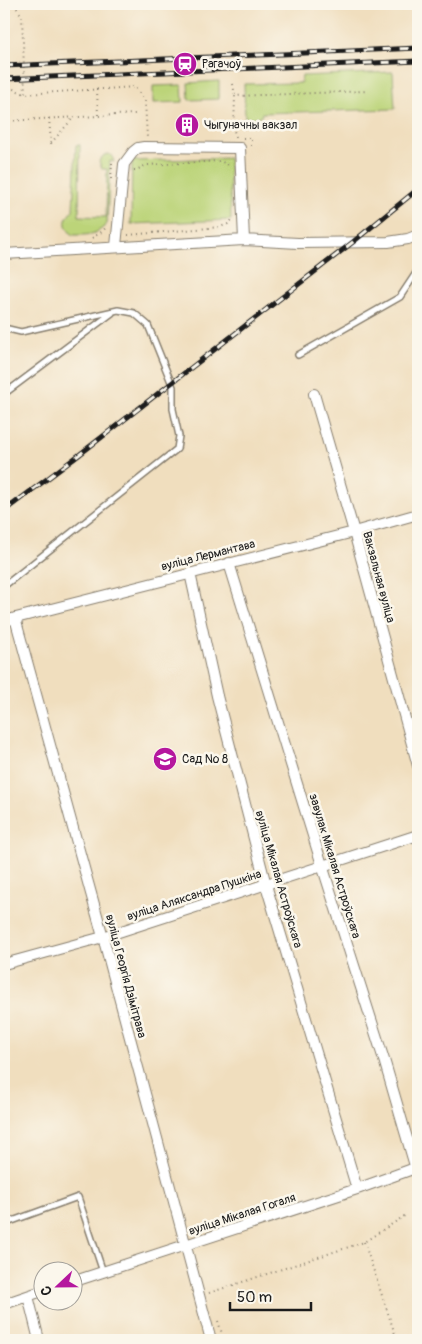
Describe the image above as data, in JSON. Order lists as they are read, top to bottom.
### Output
{
  "streets": {
    "street": [
      "вуліца Лермантава",
      "Вакзальная вуліца",
      "завулак Мікалая Астроўскага",
      "вуліца Мікалая Астроўскага",
      "вуліца Аляксандра Пушкіна",
      "вуліца Георгія Дзімітрава",
      "вуліца Мікалая Гогаля"
    ]
  },
  "crossings": [
    ["вуліца Лермантава", "Вакзальная вуліца"],
    ["вуліца Лермантава", "завулак Мікалая Астроўскага"],
    ["вуліца Лермантава", "вуліца Мікалая Астроўскага"],
    ["вуліца Лермантава", "вуліца Георгія Дзімітрава"],
    ["завулак Мікалая Астроўскага", "вуліца Аляксандра Пушкіна"],
    ["завулак Мікалая Астроўскага", "вуліца Мікалая Гогаля"],
    ["вуліца Мікалая Астроўскага", "вуліца Аляксандра Пушкіна"],
    ["вуліца Мікалая Астроўскага", "вуліца Мікалая Гогаля"],
    ["вуліца Аляксандра Пушкіна", "вуліца Георгія Дзімітрава"],
    ["вуліца Георгія Дзімітрава", "вуліца Мікалая Гогаля"]
  ],
  "places": {
    "station": ["Рагачоў"],
    "building": ["Чыгуначны вакзал"],
    "school or university": ["Сад № 8"]
  },
  "scale_bar": "50 m",
  "north": "left"
}
